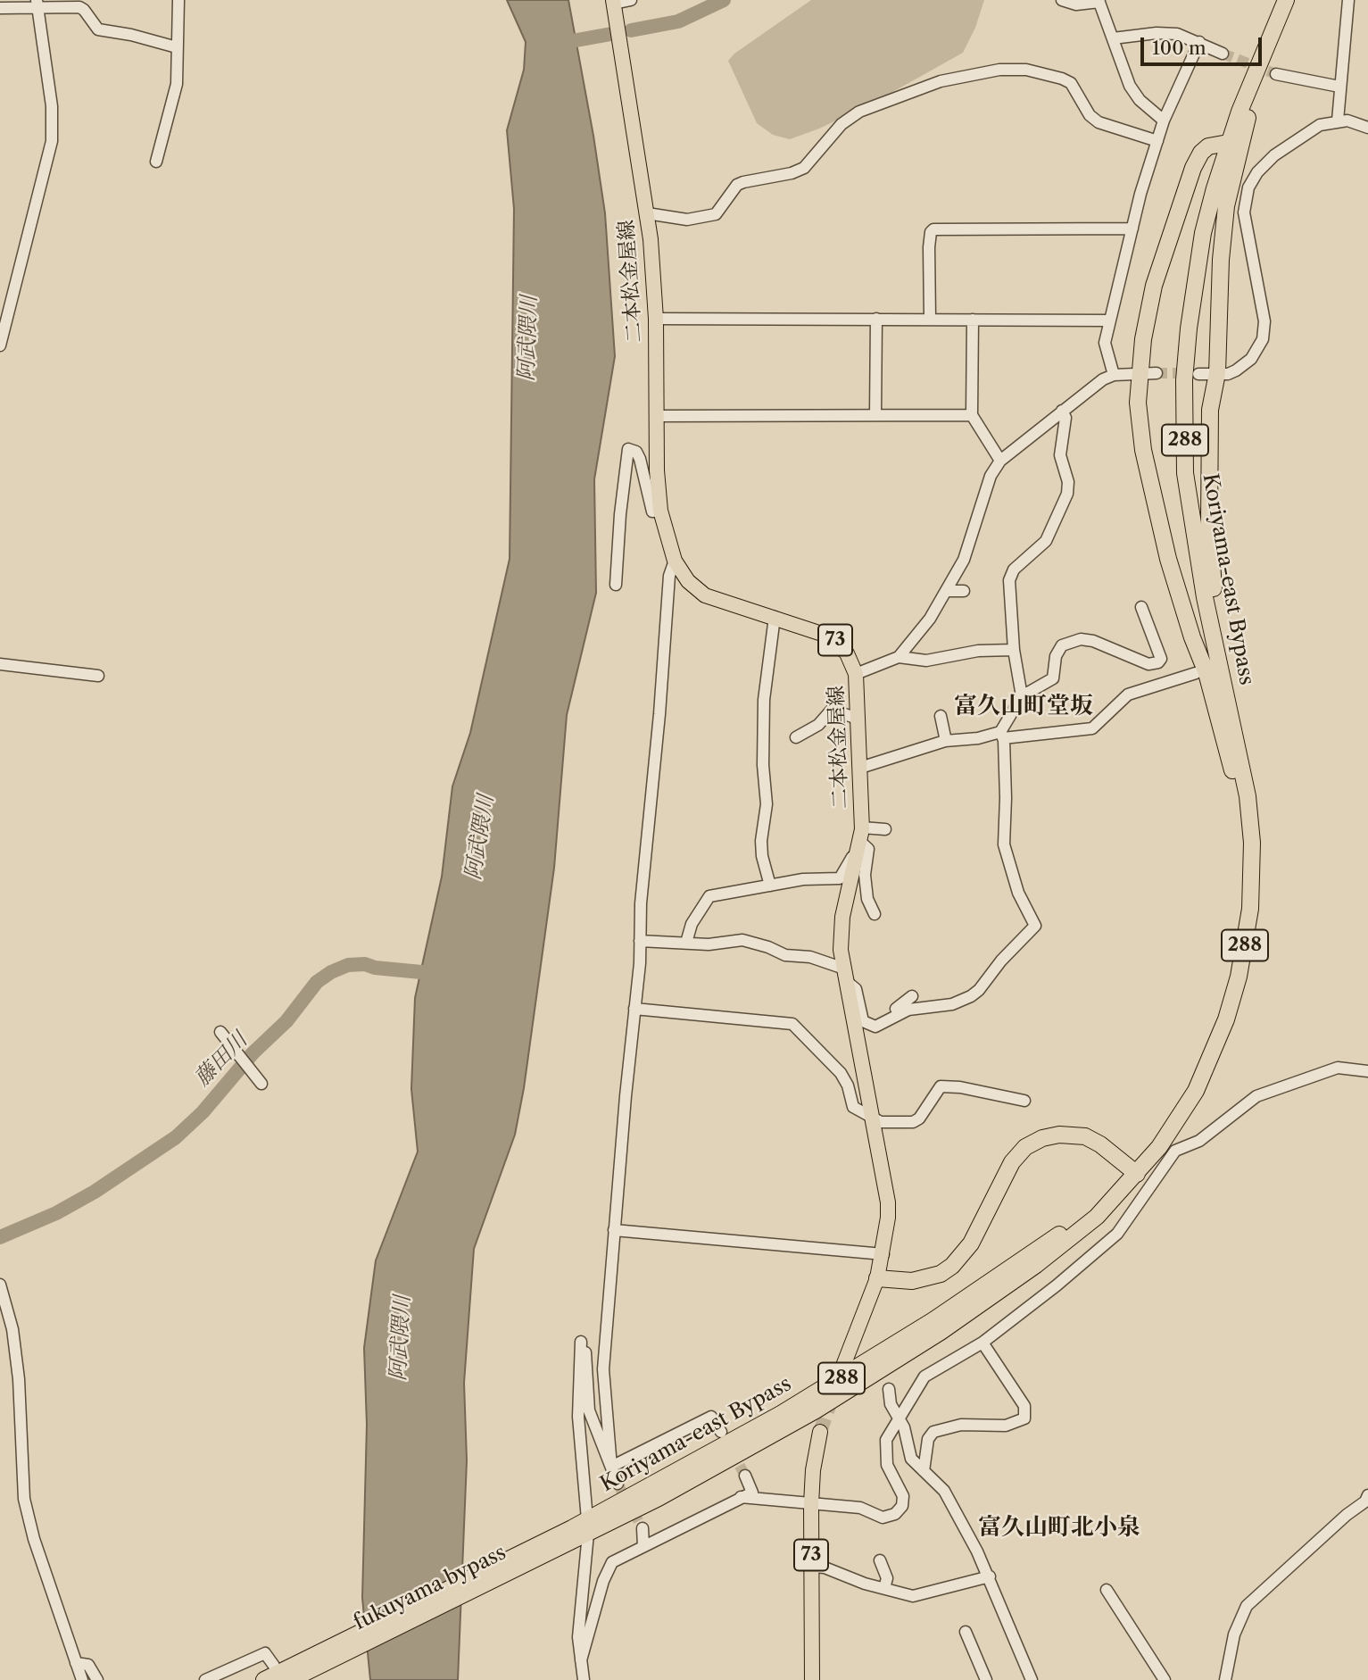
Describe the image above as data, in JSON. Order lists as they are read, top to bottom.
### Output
{
  "streets": {
    "highway": ["288", "Koriyama-east Bypass", "fukuyama bypass"],
    "main road": ["二本松金屋線", "73"]
  },
  "crossings": [
    ["Koriyama-east Bypass", "fukuyama bypass"]
  ],
  "districts": ["富久山町堂坂", "富久山町北小泉"],
  "water": ["阿武隈川", "藤田川"],
  "scale_bar": "100 m"
}
